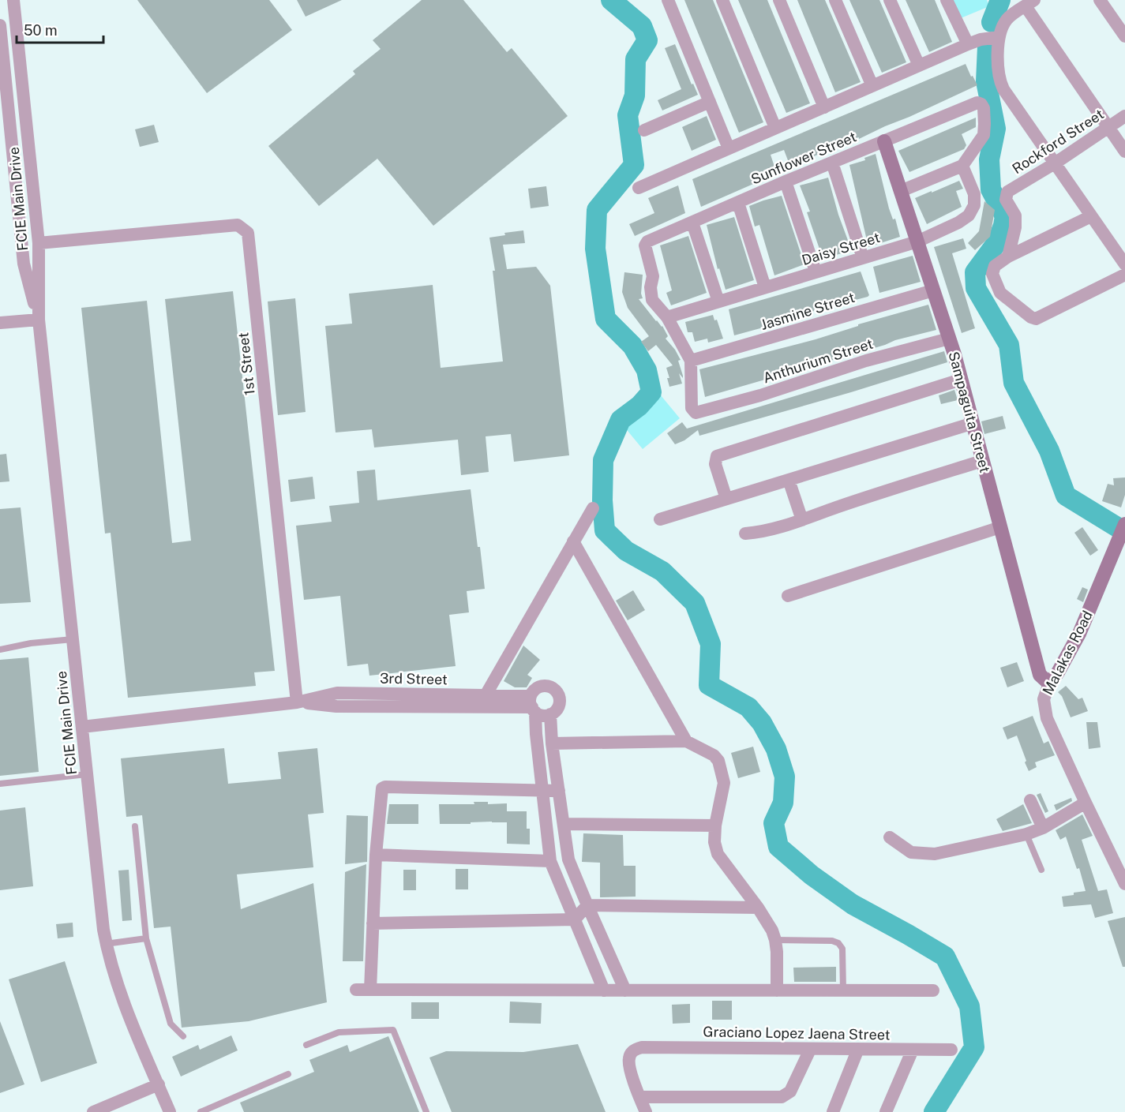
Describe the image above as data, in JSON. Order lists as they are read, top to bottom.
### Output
{
  "streets": {
    "street": [
      "Rockford Street",
      "Sunflower Street",
      "FCIE Main Drive",
      "Daisy Street",
      "Jasmine Street",
      "Anthurium Street",
      "1st Street",
      "Sampaguita Street",
      "Malakas Road",
      "3rd Street",
      "Graciano Lopez Jaena Street"
    ]
  },
  "crossings": [
    ["Sunflower Street", "Daisy Street"],
    ["Sunflower Street", "Sampaguita Street"],
    ["FCIE Main Drive", "1st Street"],
    ["FCIE Main Drive", "3rd Street"],
    ["Daisy Street", "Sampaguita Street"],
    ["Jasmine Street", "Anthurium Street"],
    ["Jasmine Street", "Sampaguita Street"],
    ["Anthurium Street", "Sampaguita Street"],
    ["1st Street", "3rd Street"],
    ["Sampaguita Street", "Malakas Road"]
  ],
  "scale_bar": "50 m"
}
